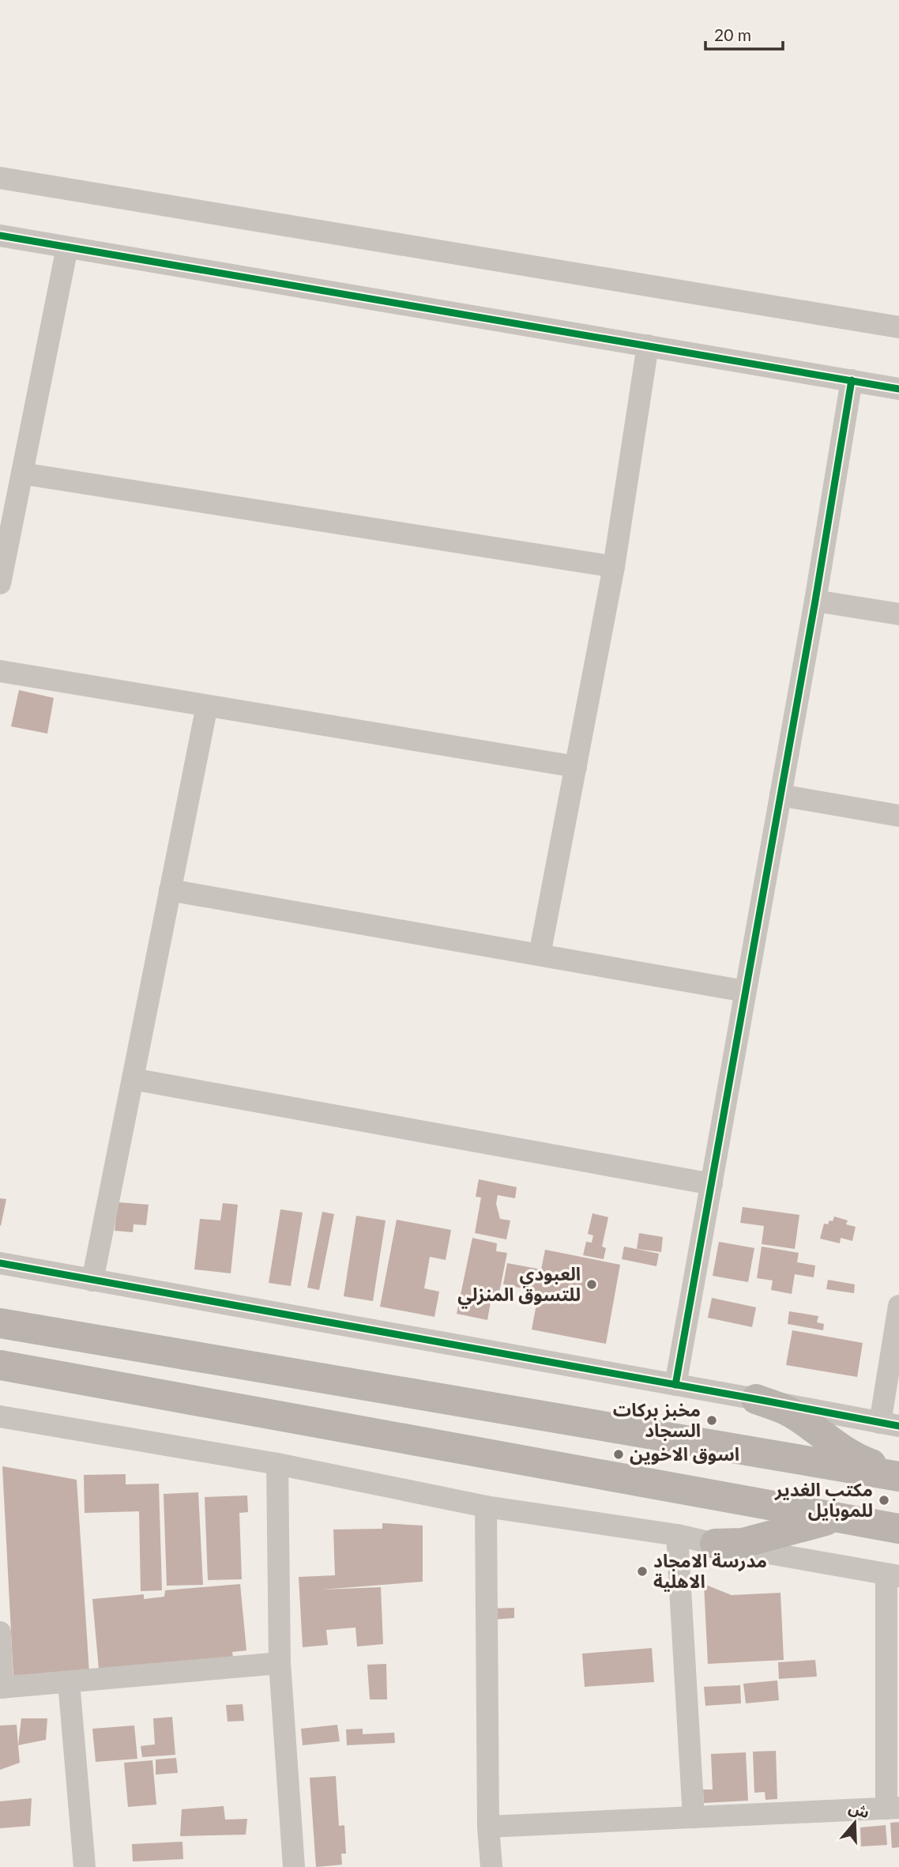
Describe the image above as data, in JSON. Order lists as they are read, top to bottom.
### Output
{
  "places": [
    "العبودي للتسوق المنزلي",
    "مخبز بركات السجاد",
    "اسوق الاخوين",
    "مكتب الغدير للموبايل",
    "مدرسة الامجاد الاهلية"
  ],
  "scale_bar": "20 m",
  "north": "top"
}
